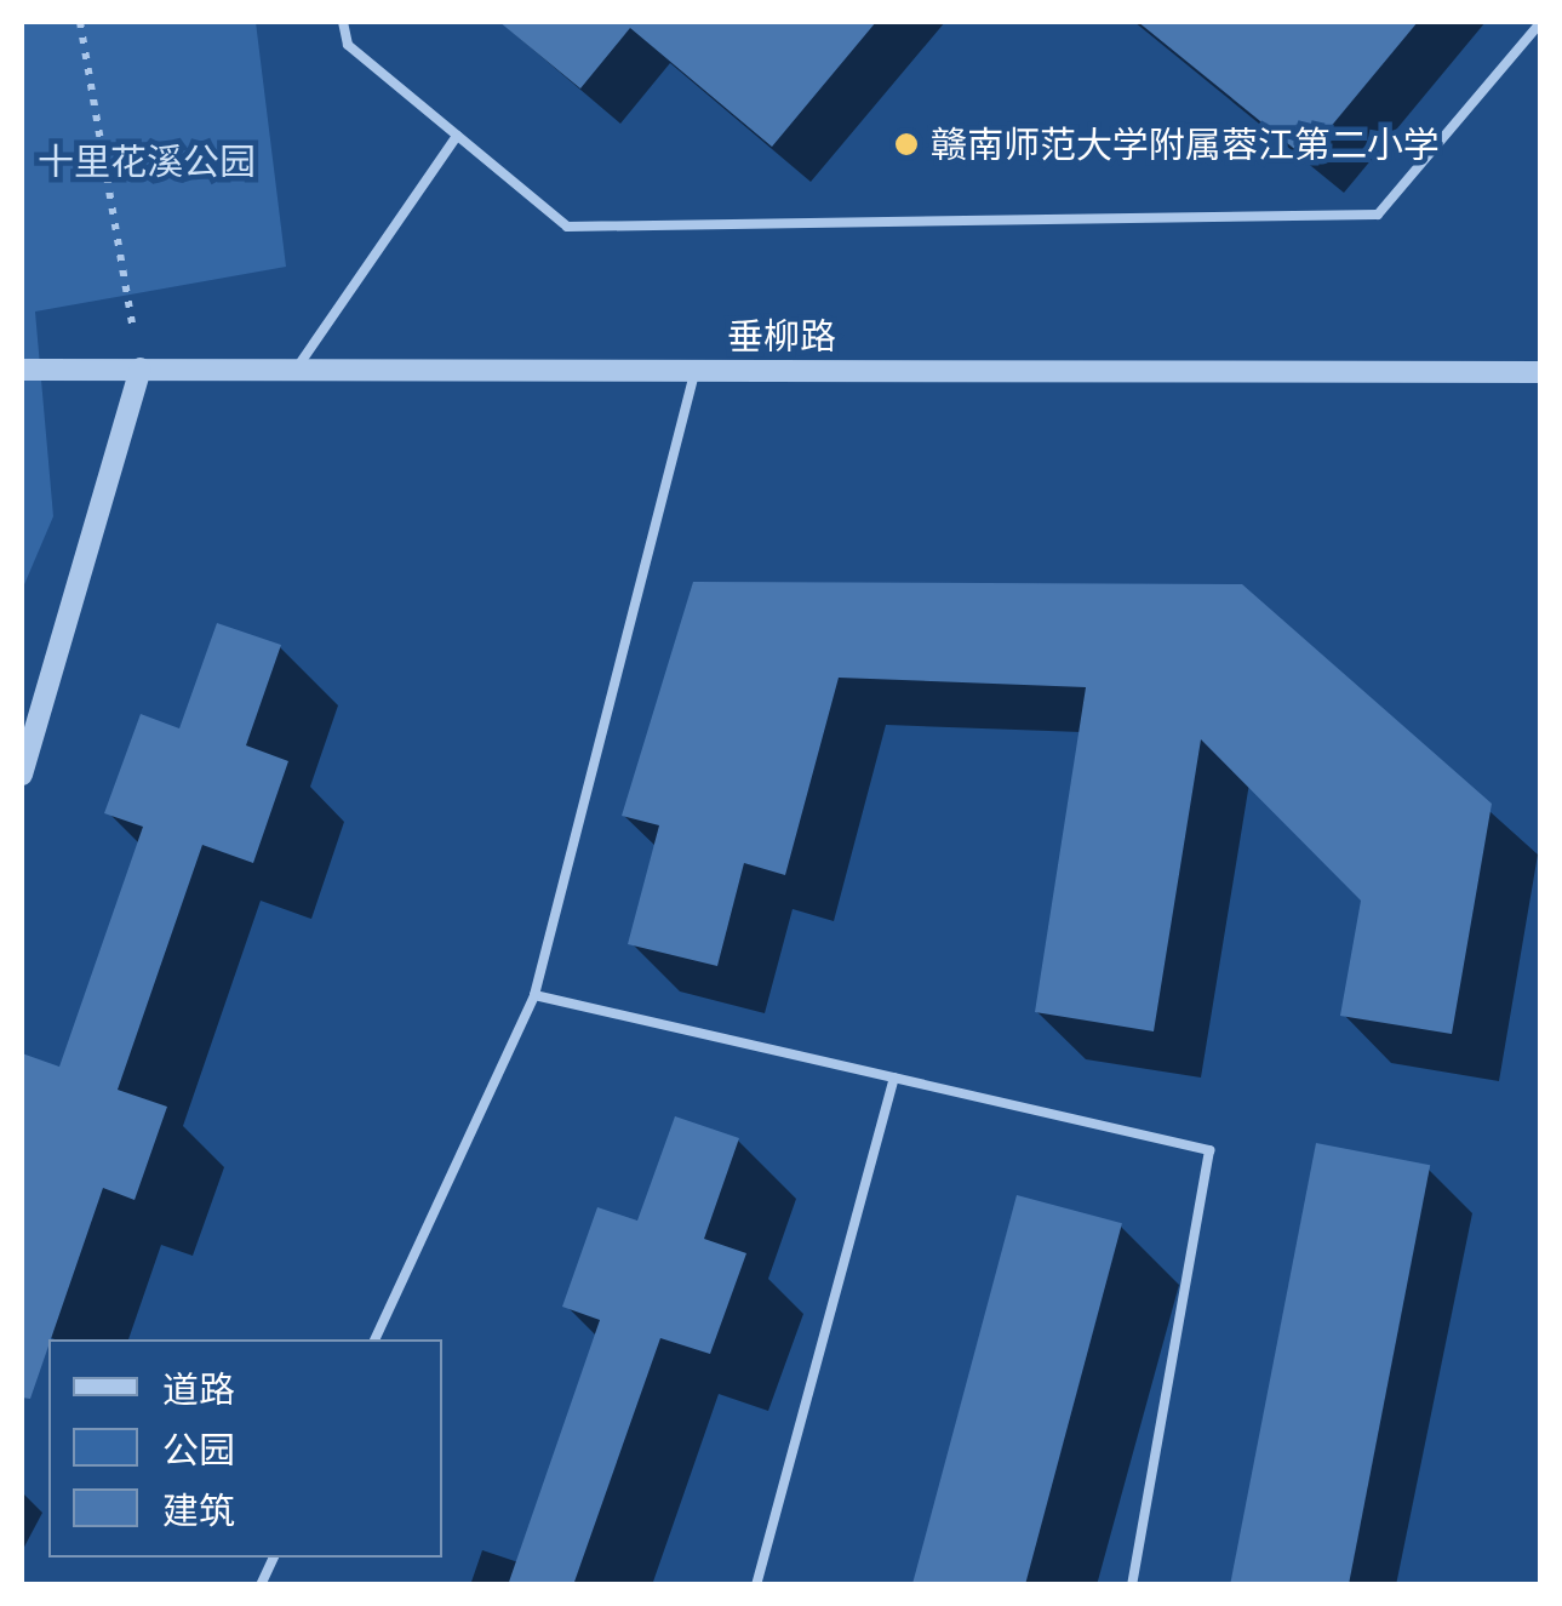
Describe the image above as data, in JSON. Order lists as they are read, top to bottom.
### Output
{
  "streets": {
    "street": ["垂柳路"]
  },
  "parks": ["十里花溪公园"],
  "places": ["赣南师范大学附属蓉江第二小学"],
  "legend": ["道路", "公园", "建筑"]
}
